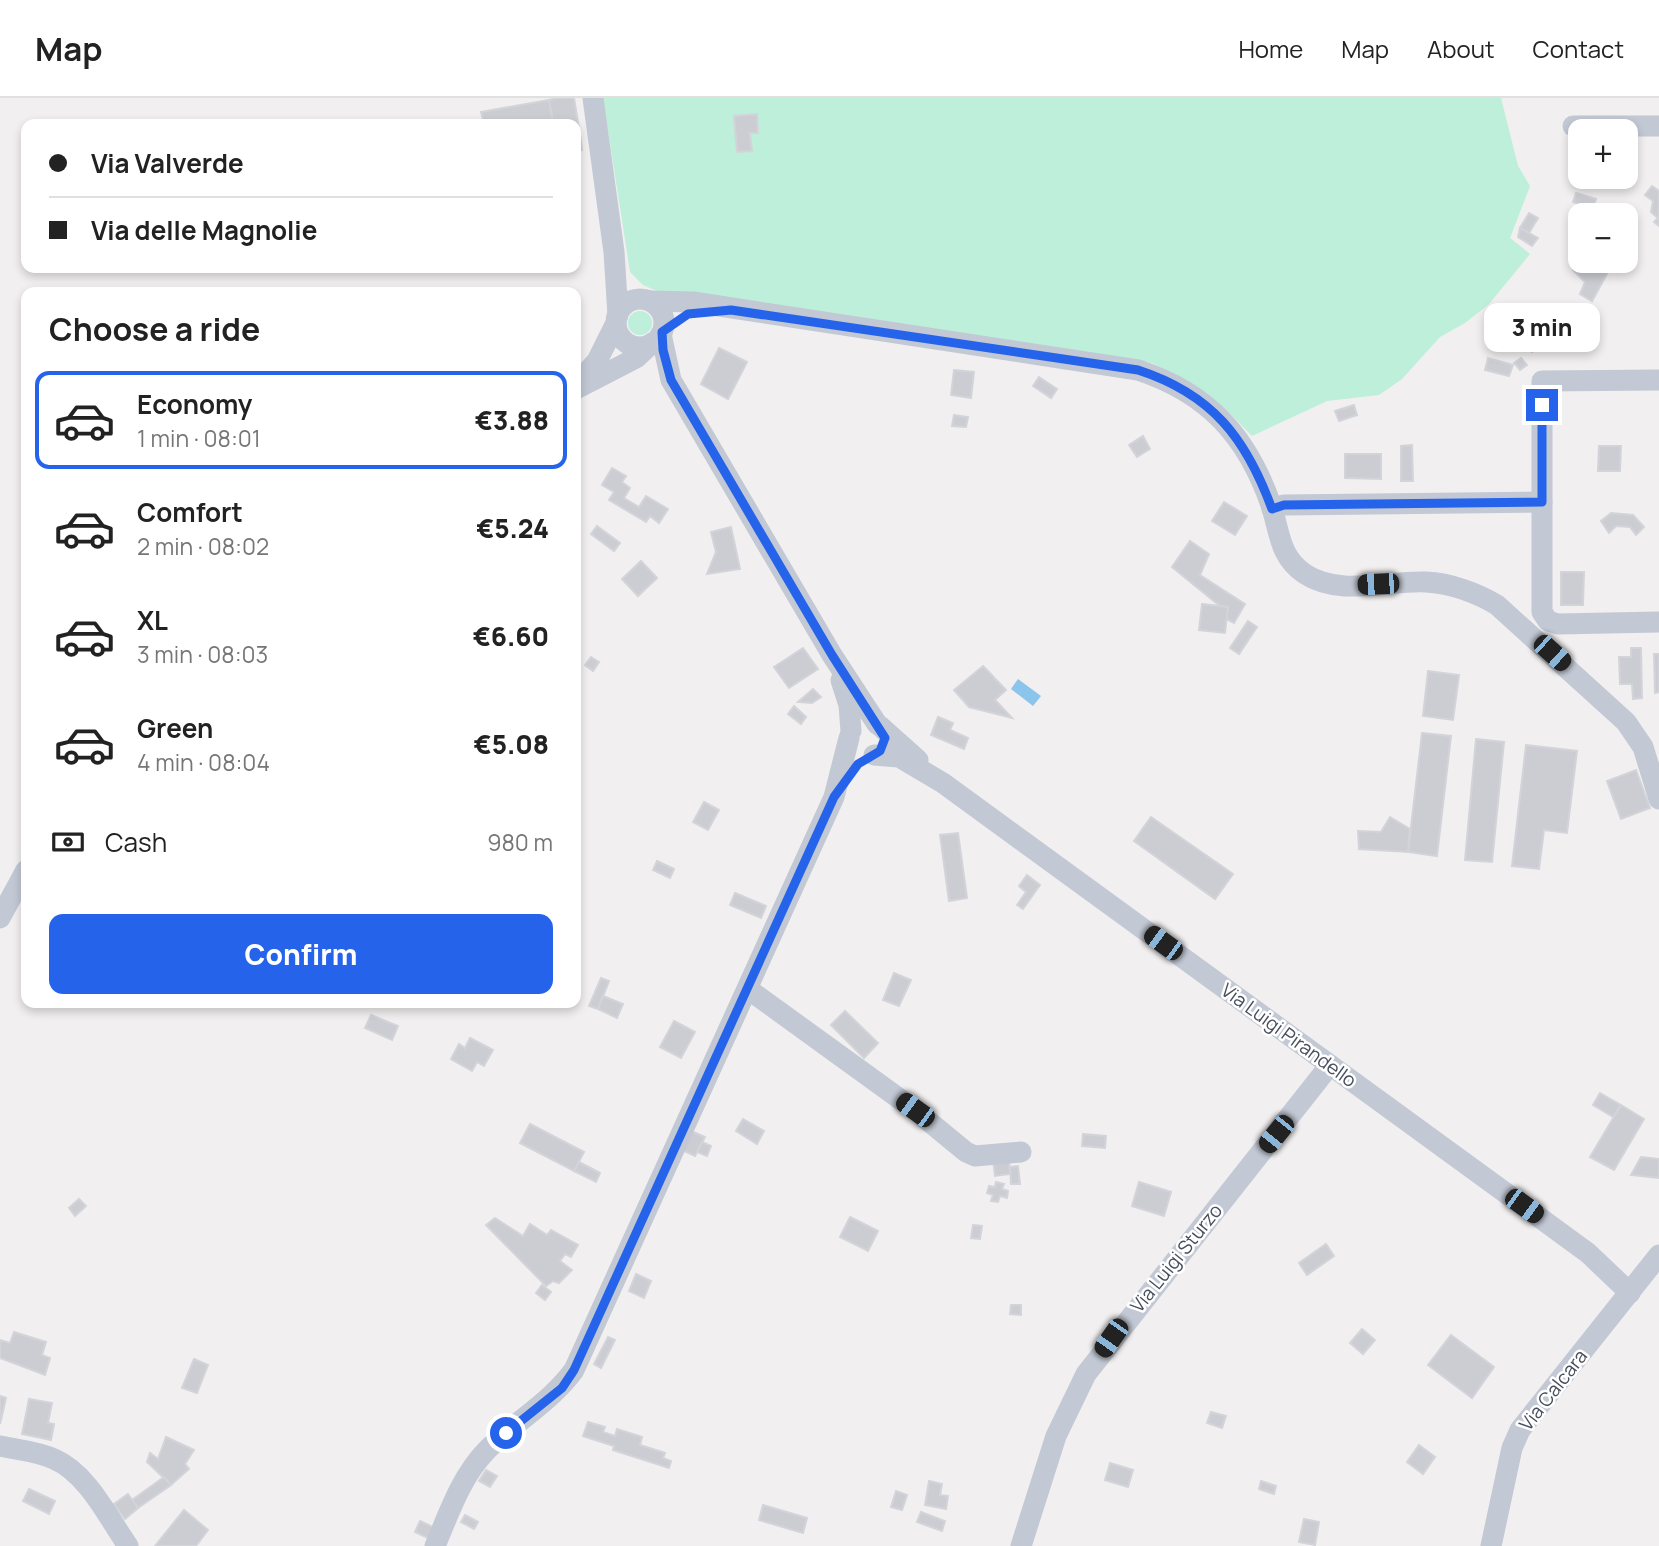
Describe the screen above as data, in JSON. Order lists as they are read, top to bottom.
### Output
{
  "streets": {
    "street": ["Via Luigi Pirandello", "Via Luigi Sturzo", "Via Calcara"]
  },
  "crossings": [
    ["Via Luigi Pirandello", "Via Luigi Sturzo"],
    ["Via Luigi Pirandello", "Via Calcara"]
  ],
  "page": {
    "header": "Map",
    "nav": [
      "Home",
      "Map",
      "About",
      "Contact"
    ],
    "map_buttons": ["+", "−"],
    "banner": ["Via Valverde", "Via delle Magnolie"],
    "heading": "Choose a ride",
    "bubble": "3 min",
    "list": [
      {
        "name": "Economy",
        "note": "1 min · 08:01",
        "value": "€3.88"
      },
      {
        "name": "Comfort",
        "note": "2 min · 08:02",
        "value": "€5.24"
      },
      {
        "name": "XL",
        "note": "3 min · 08:03",
        "value": "€6.60"
      },
      {
        "name": "Green",
        "note": "4 min · 08:04",
        "value": "€5.08"
      }
    ],
    "pay": ["Cash", "980 m"],
    "buttons": "Confirm"
  }
}
